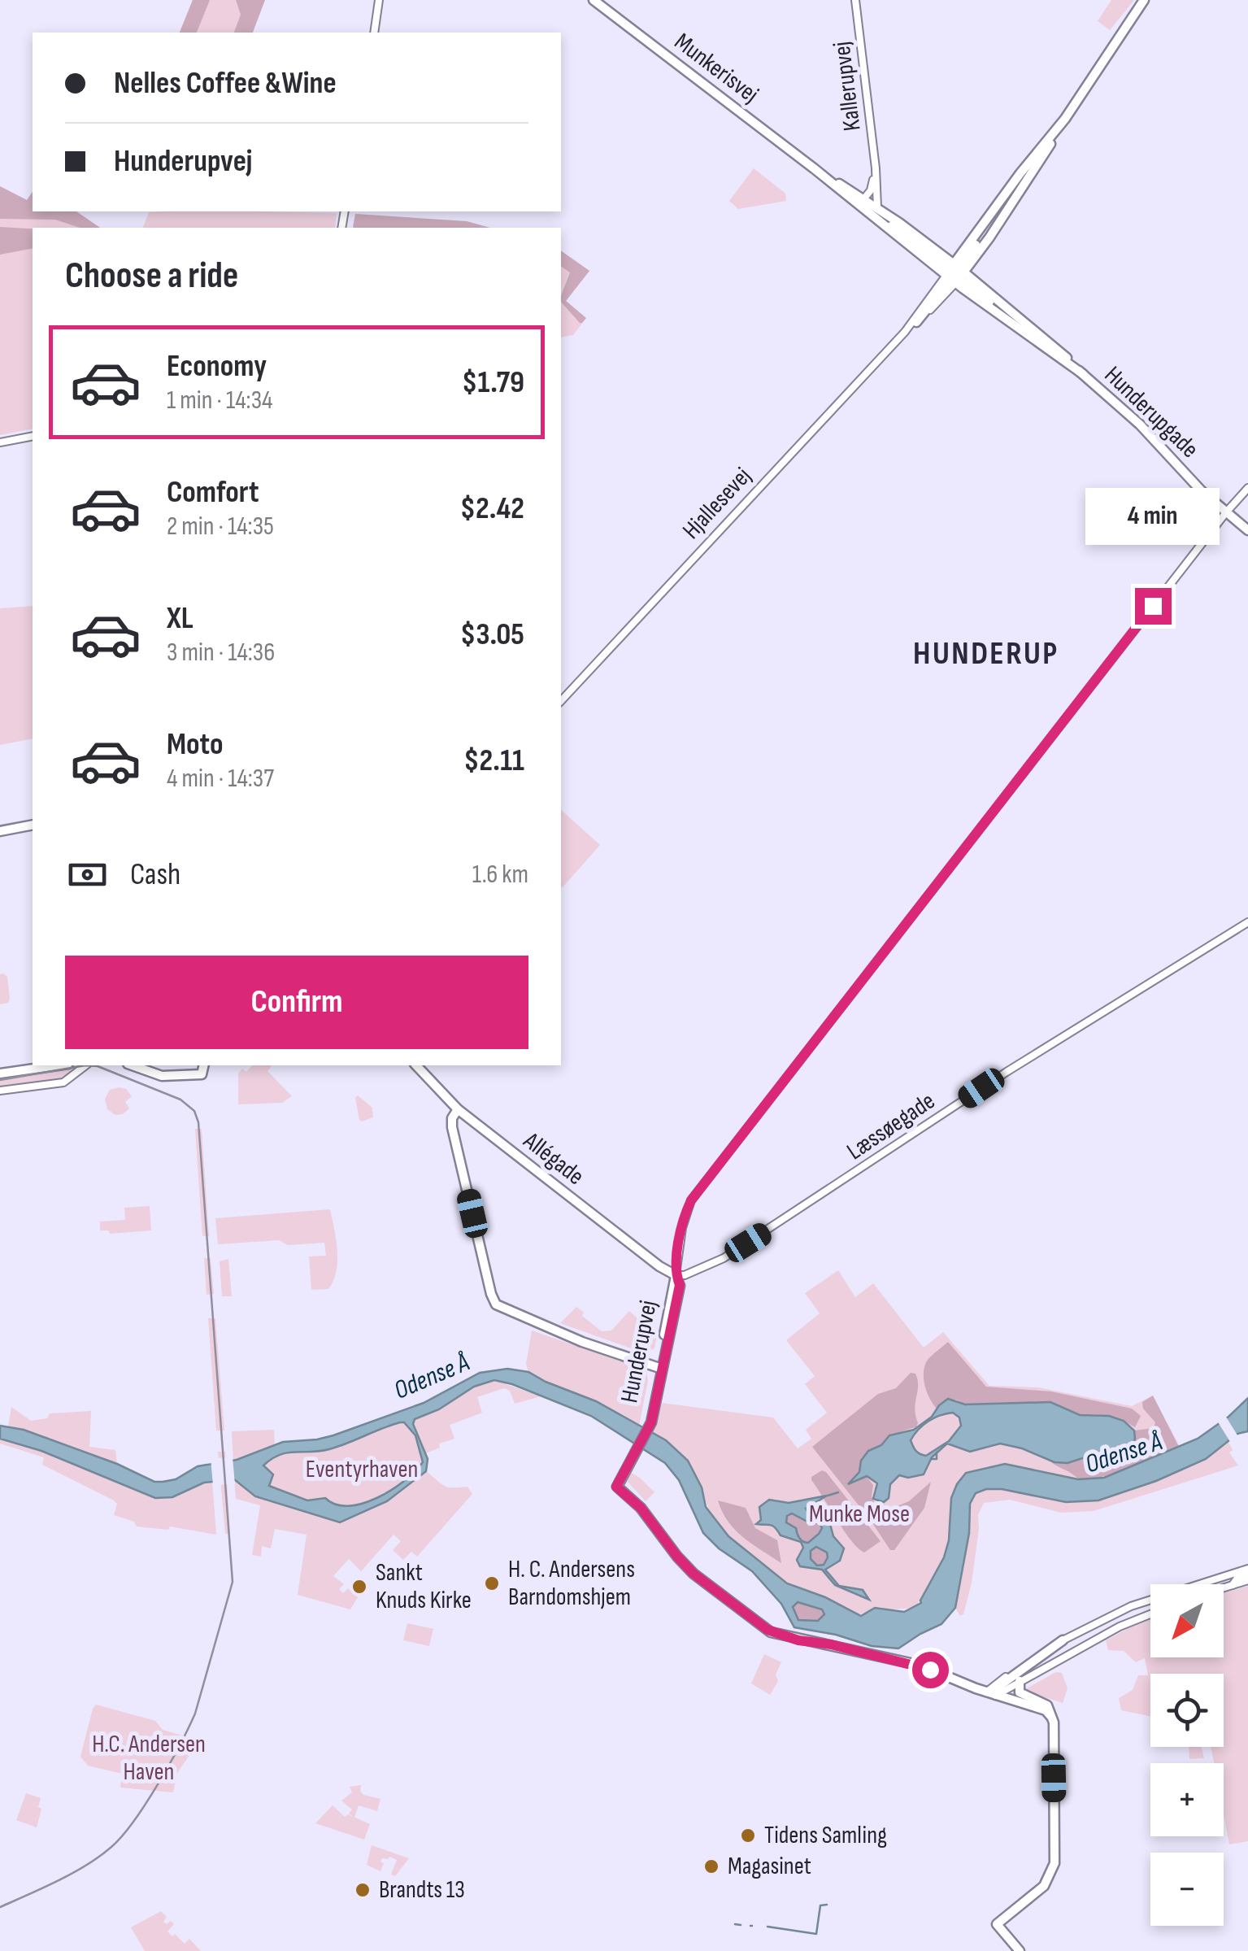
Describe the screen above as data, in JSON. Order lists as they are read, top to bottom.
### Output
{
  "streets": {
    "main road": [
      "Munkerisvej",
      "Hunderupgade",
      "Hjallesevej",
      "Allégade",
      "Hunderupvej"
    ],
    "street": ["Kallerupvej", "Læssøegade"]
  },
  "crossings": [
    ["Munkerisvej", "Kallerupvej"],
    ["Munkerisvej", "Hunderupgade"],
    ["Munkerisvej", "Hjallesevej"],
    ["Hunderupgade", "Hjallesevej"],
    ["Hunderupgade", "Hunderupvej"],
    ["Læssøegade", "Allégade"],
    ["Læssøegade", "Hunderupvej"],
    ["Allégade", "Hunderupvej"]
  ],
  "districts": ["HUNDERUP"],
  "water": ["Odense Å"],
  "parks": ["Eventyrhaven", "Munke Mose", "H.C. Andersen Haven"],
  "places": [
    "H. C. Andersens Barndomshjem",
    "Sankt Knuds Kirke",
    "Tidens Samling",
    "Magasinet",
    "Brandts 13"
  ],
  "north": "bottom left",
  "page": {
    "banner": ["Nelles Coffee &Wine", "Hunderupvej"],
    "heading": "Choose a ride",
    "list": [
      {
        "name": "Economy",
        "note": "1 min · 14:34",
        "value": "$1.79"
      },
      {
        "name": "Comfort",
        "note": "2 min · 14:35",
        "value": "$2.42"
      },
      {
        "name": "XL",
        "note": "3 min · 14:36",
        "value": "$3.05"
      },
      {
        "name": "Moto",
        "note": "4 min · 14:37",
        "value": "$2.11"
      }
    ],
    "bubble": "4 min",
    "pay": ["Cash", "1.6 km"],
    "buttons": "Confirm",
    "map_buttons": ["+", "−"]
  }
}
